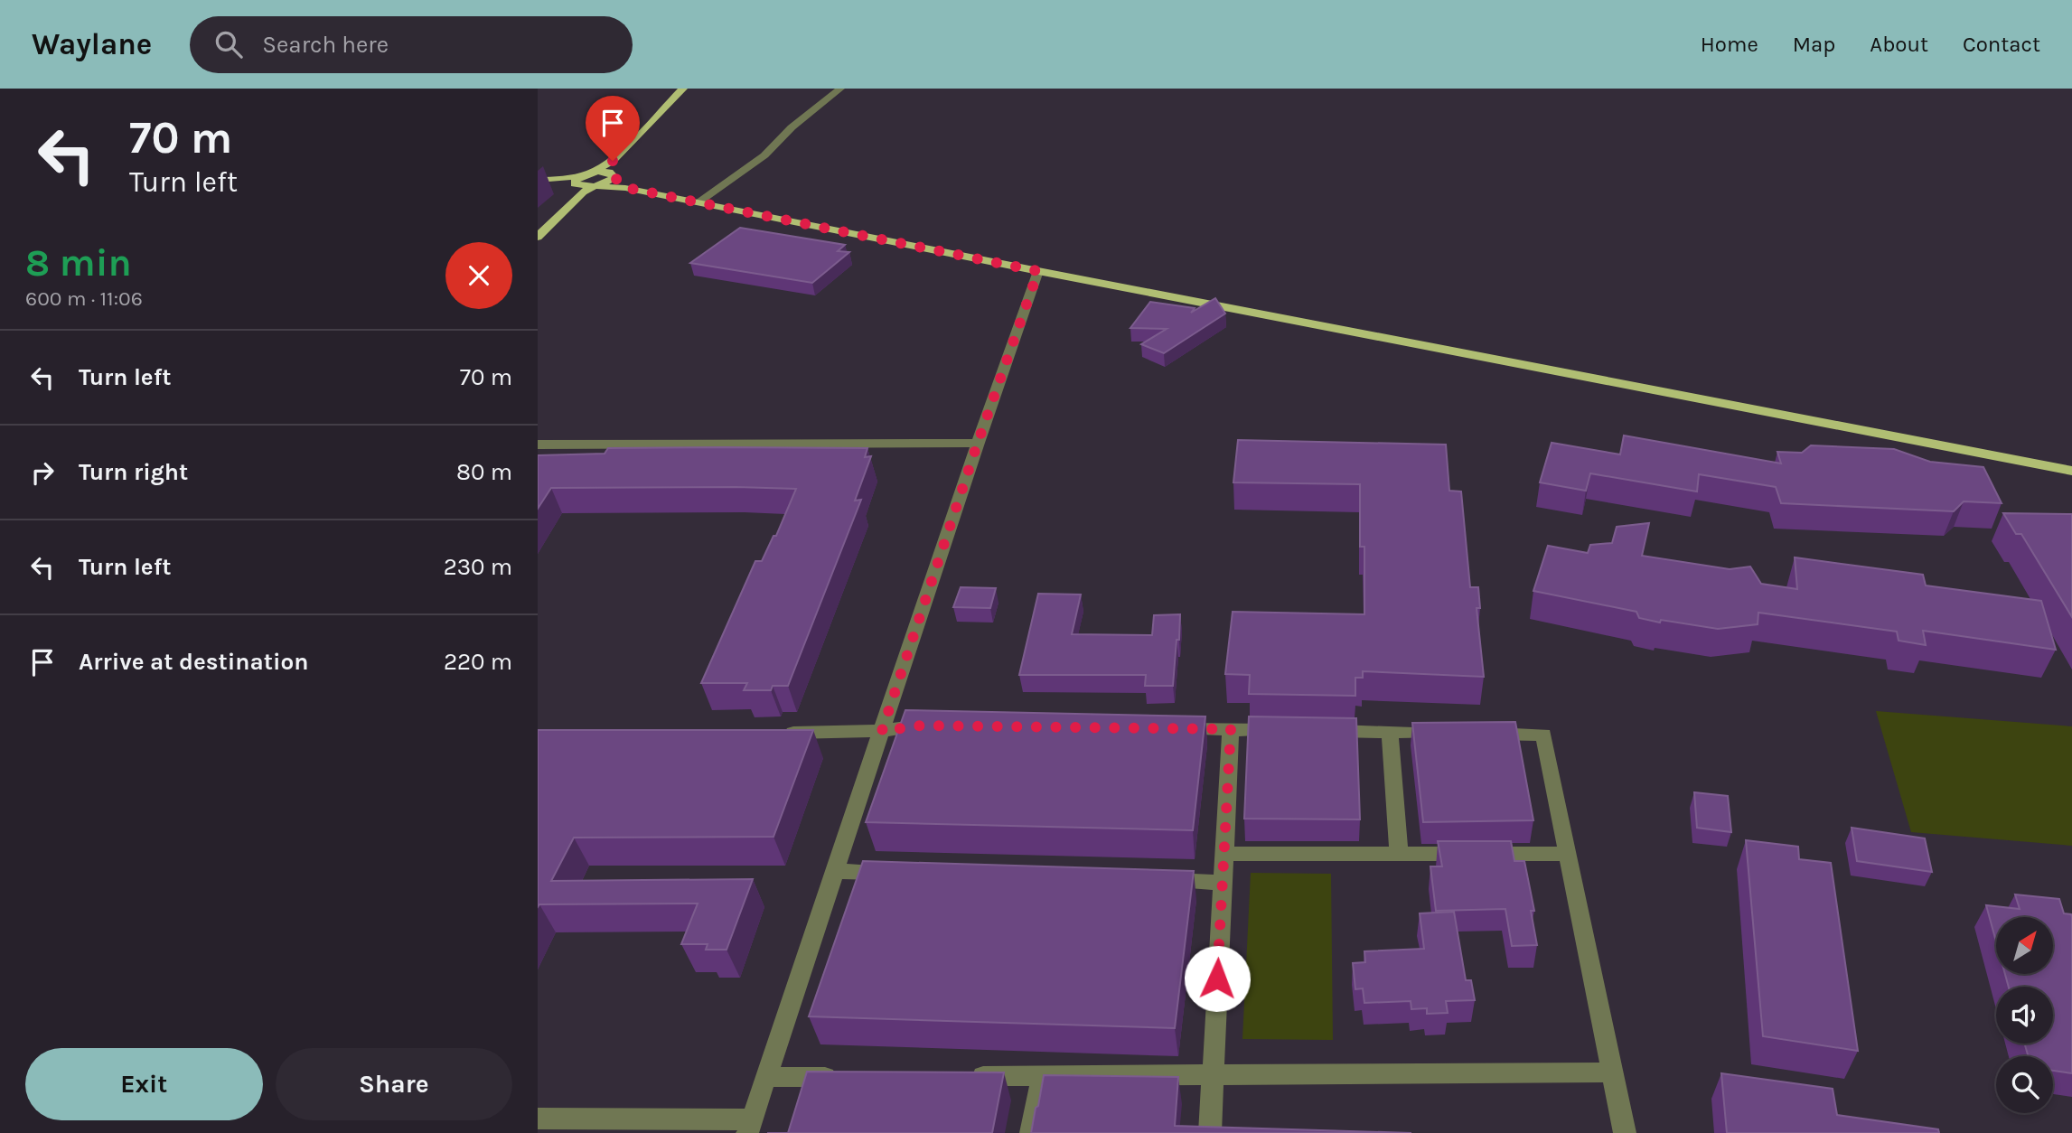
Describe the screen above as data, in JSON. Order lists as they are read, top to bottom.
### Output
{
  "north": "top right",
  "page": {
    "header": "Waylane",
    "search": "Search here",
    "nav": [
      "Home",
      "Map",
      "About",
      "Contact"
    ],
    "turn": ["70 m", "Turn left"],
    "heading": ["8 min", "600 m · 11:06"],
    "list": [
      {
        "name": "Turn left",
        "value": "70 m"
      },
      {
        "name": "Turn right",
        "value": "80 m"
      },
      {
        "name": "Turn left",
        "value": "230 m"
      },
      {
        "name": "Arrive at destination",
        "value": "220 m"
      }
    ],
    "buttons": ["Exit", "Share"]
  }
}
